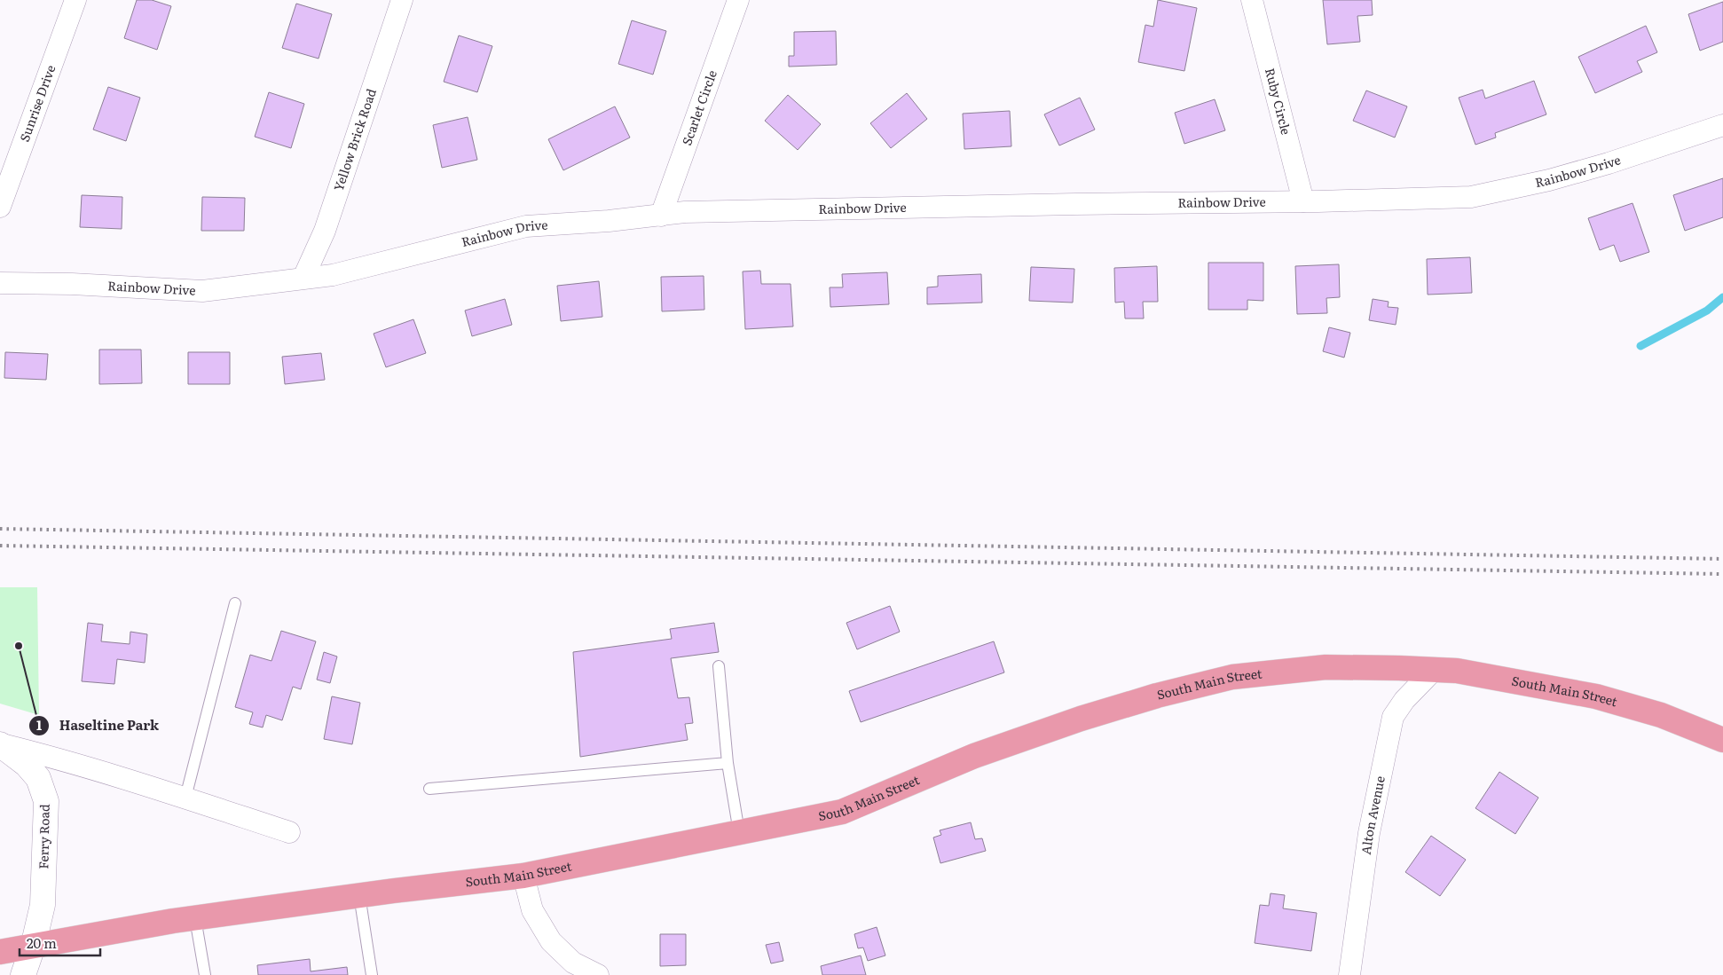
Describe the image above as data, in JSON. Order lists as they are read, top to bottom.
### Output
{
  "streets": {
    "main road": ["South Main Street"],
    "street": [
      "Ruby Circle",
      "Sunrise Drive",
      "Scarlet Circle",
      "Yellow Brick Road",
      "Rainbow Drive",
      "Alton Avenue",
      "Ferry Road"
    ]
  },
  "crossings": [
    ["Ruby Circle", "Rainbow Drive"],
    ["Scarlet Circle", "Rainbow Drive"],
    ["Yellow Brick Road", "Rainbow Drive"],
    ["South Main Street", "Alton Avenue"],
    ["South Main Street", "Ferry Road"]
  ],
  "places": ["Haseltine Park"],
  "scale_bar": "20 m"
}
